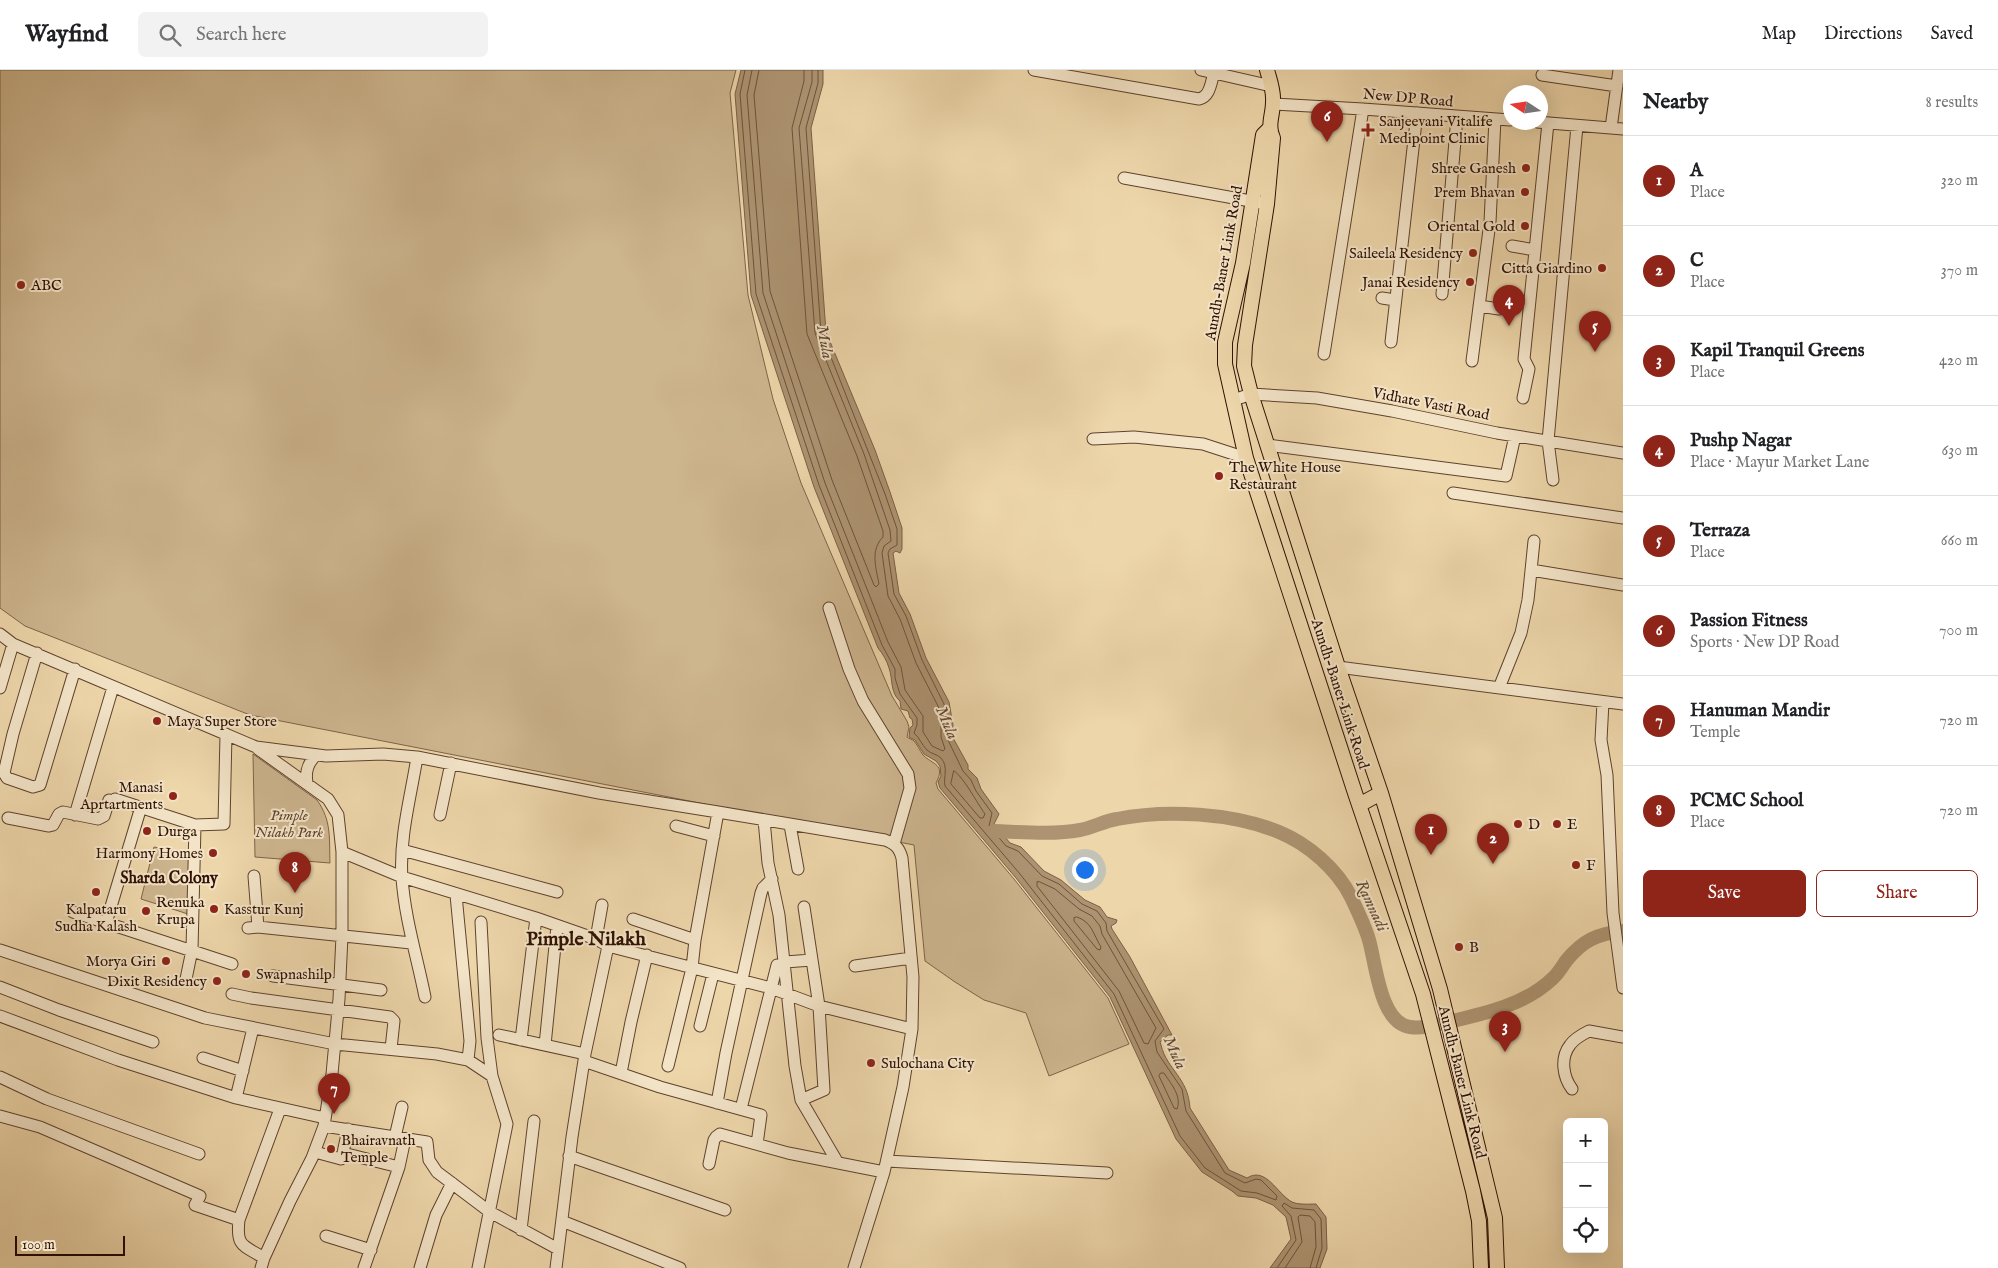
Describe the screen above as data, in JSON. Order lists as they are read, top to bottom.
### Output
{
  "streets": {
    "main road": ["Aundh-Baner Link Road"],
    "street": ["New DP Road", "Vidhate Vasti Road"]
  },
  "crossings": [
    ["New DP Road", "Aundh-Baner Link Road"],
    ["Aundh-Baner Link Road", "Vidhate Vasti Road"]
  ],
  "districts": ["Sharda Colony", "Pimple Nilakh"],
  "water": ["Mula", "Ramnadi"],
  "parks": ["Pimple Nilakh Park"],
  "places": {
    "health": ["Sanjeevani Vitalife Medipoint Clinic"],
    "other": [
      "Shree Ganesh",
      "Prem Bhavan",
      "Oriental Gold",
      "Saileela Residency",
      "Citta Giardino",
      "Janai Residency",
      "ABC",
      "The White House Restaurant",
      "Maya Super Store",
      "Manasi Aprtartments",
      "D",
      "E",
      "Durga",
      "Harmony Homes",
      "F",
      "Kalpataru Sudha Kalash",
      "Kasstur Kunj",
      "Renuka Krupa",
      "B",
      "Morya Giri",
      "Swapnashilp",
      "Dixit Residency",
      "Sulochana City",
      "Bhairavnath Temple"
    ]
  },
  "scale_bar": "100 m",
  "north": "left",
  "page": {
    "header": "Wayfind",
    "search": "Search here",
    "nav": ["Map", "Directions", "Saved"],
    "heading": ["Nearby", "8 results"],
    "pins": [
      "6",
      "4",
      "5",
      "1",
      "2",
      "8",
      "3",
      "7"
    ],
    "list": [
      {
        "mark": "1",
        "name": "A",
        "note": "Place",
        "value": "320 m"
      },
      {
        "mark": "2",
        "name": "C",
        "note": "Place",
        "value": "370 m"
      },
      {
        "mark": "3",
        "name": "Kapil Tranquil Greens",
        "note": "Place",
        "value": "420 m"
      },
      {
        "mark": "4",
        "name": "Pushp Nagar",
        "note": "Place · Mayur Market Lane",
        "value": "630 m"
      },
      {
        "mark": "5",
        "name": "Terraza",
        "note": "Place",
        "value": "660 m"
      },
      {
        "mark": "6",
        "name": "Passion Fitness",
        "note": "Sports · New DP Road",
        "value": "700 m"
      },
      {
        "mark": "7",
        "name": "Hanuman Mandir",
        "note": "Temple",
        "value": "720 m"
      },
      {
        "mark": "8",
        "name": "PCMC School",
        "note": "Place",
        "value": "720 m"
      }
    ],
    "buttons": ["Save", "Share"],
    "map_buttons": ["+", "−"],
    "scale": "100 m"
  }
}
